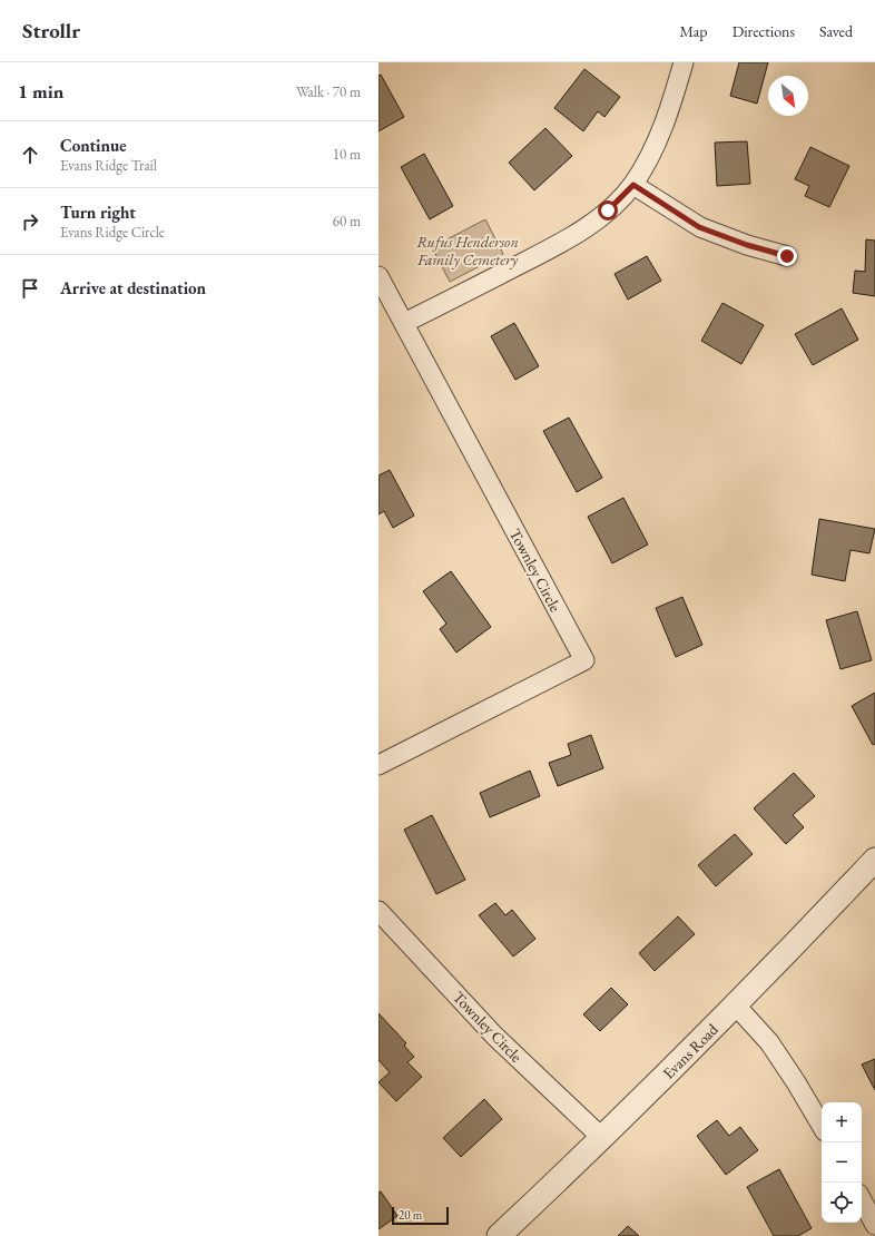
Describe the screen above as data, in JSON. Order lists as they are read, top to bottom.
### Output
{
  "streets": {
    "street": ["Townley Circle", "Evans Road"]
  },
  "crossings": [
    ["Townley Circle", "Evans Road"]
  ],
  "parks": ["Rufus Henderson Family Cemetery"],
  "scale_bar": "20 m",
  "north": "bottom right",
  "page": {
    "header": "Strollr",
    "nav": ["Map", "Directions", "Saved"],
    "heading": ["1 min", "Walk · 70 m"],
    "list": [
      ["Continue", "Evans Ridge Trail", "10 m"],
      ["Turn right", "Evans Ridge Circle", "60 m"],
      "Arrive at destination"
    ],
    "map_buttons": ["+", "−"],
    "scale": "20 m"
  }
}
